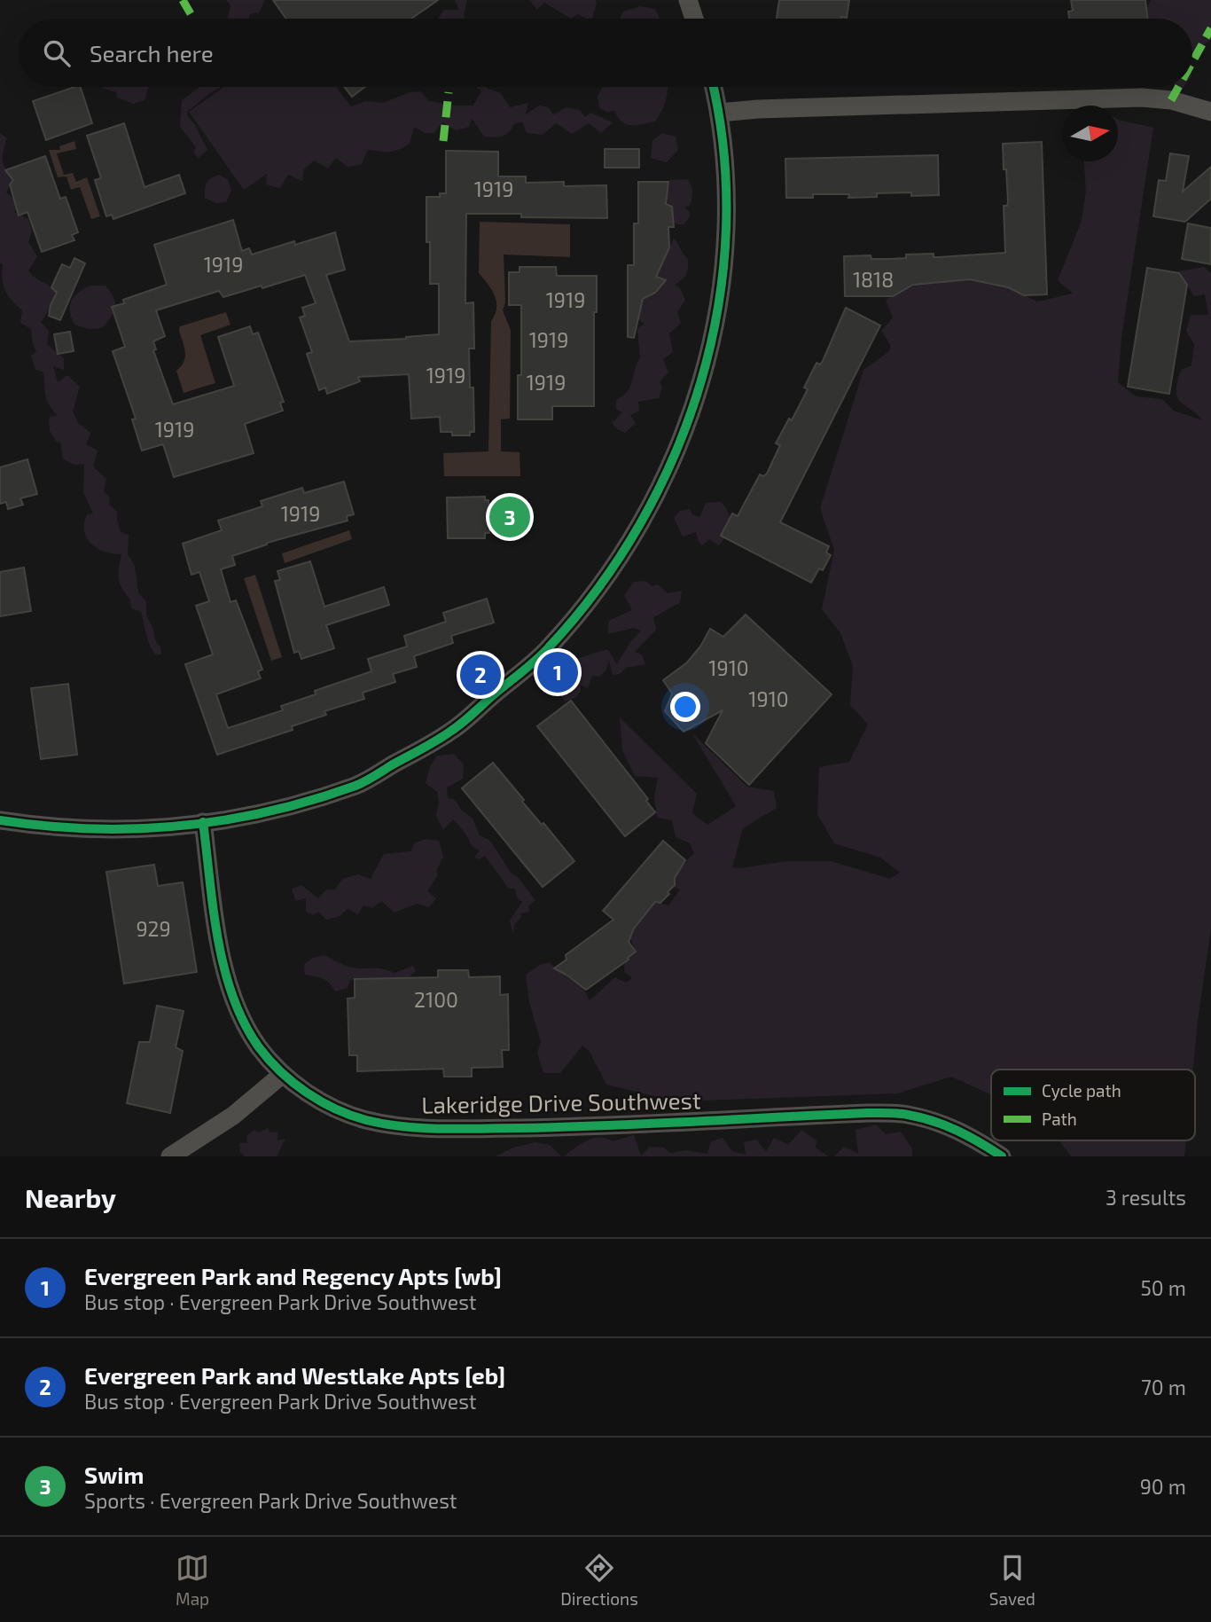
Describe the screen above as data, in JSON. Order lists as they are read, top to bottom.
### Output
{
  "streets": {
    "street": ["Lakeridge Drive Southwest"]
  },
  "house_numbers": [
    "1919",
    "1919",
    "1818",
    "1919",
    "1919",
    "1919",
    "1919",
    "1919",
    "1919",
    "1910",
    "1910",
    "929",
    "2100"
  ],
  "legend": ["Cycle path", "Path"],
  "north": "right",
  "page": {
    "search": "Search here",
    "pins": ["3", "1", "2"],
    "heading": ["Nearby", "3 results"],
    "list": [
      {
        "mark": "1",
        "name": "Evergreen Park and Regency Apts [wb]",
        "note": "Bus stop · Evergreen Park Drive Southwest",
        "value": "50 m"
      },
      {
        "mark": "2",
        "name": "Evergreen Park and Westlake Apts [eb]",
        "note": "Bus stop · Evergreen Park Drive Southwest",
        "value": "70 m"
      },
      {
        "mark": "3",
        "name": "Swim",
        "note": "Sports · Evergreen Park Drive Southwest",
        "value": "90 m"
      }
    ],
    "nav": ["Map", "Directions", "Saved"]
  }
}
